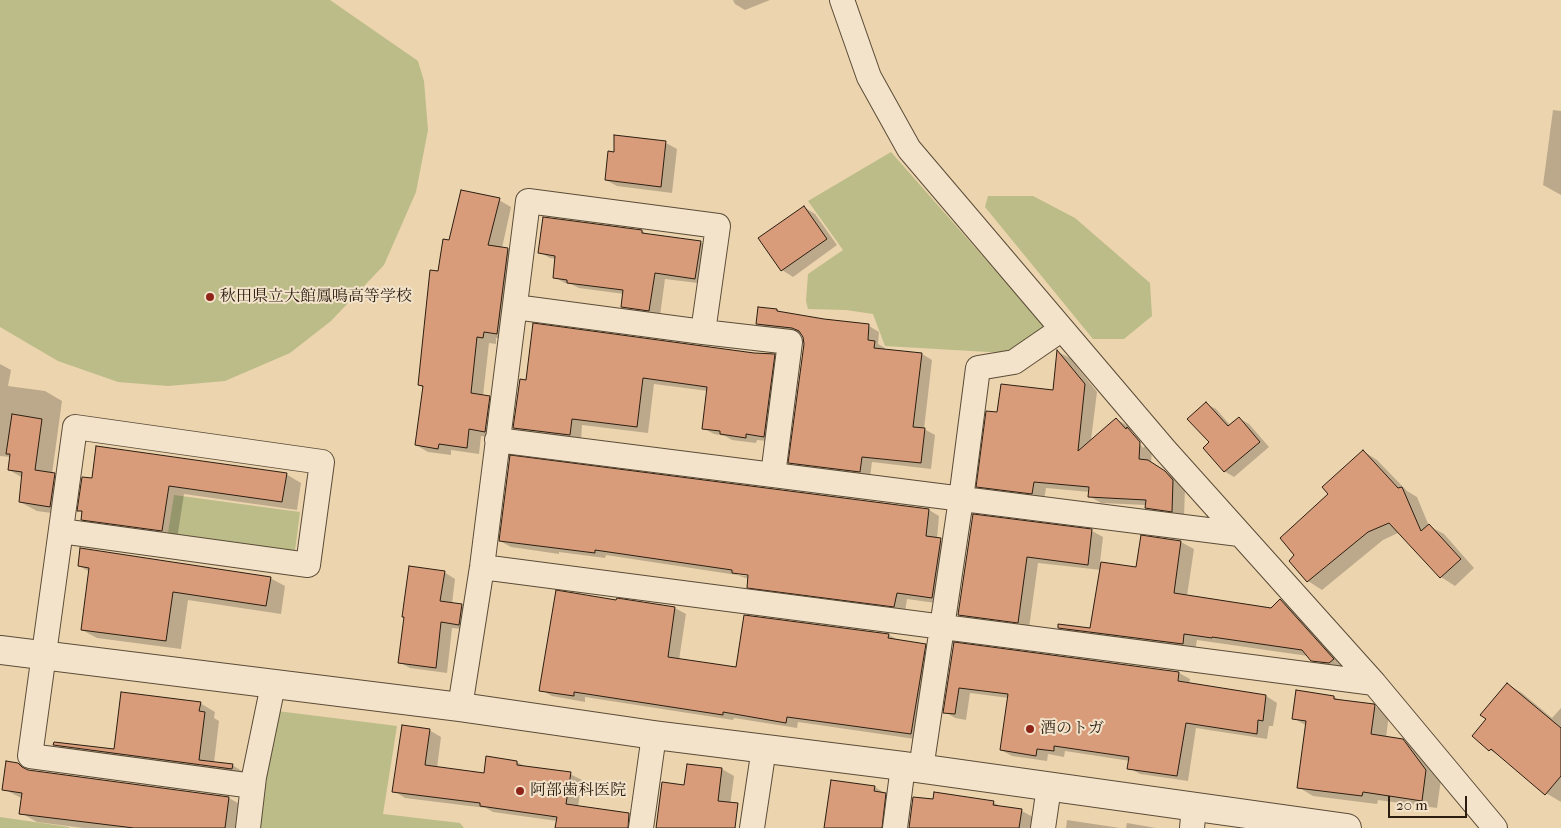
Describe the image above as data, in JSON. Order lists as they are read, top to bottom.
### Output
{
  "places": ["秋田県立大館鳳鳴高等学校", "酒のトガ", "阿部歯科医院"],
  "scale_bar": "20 m"
}
